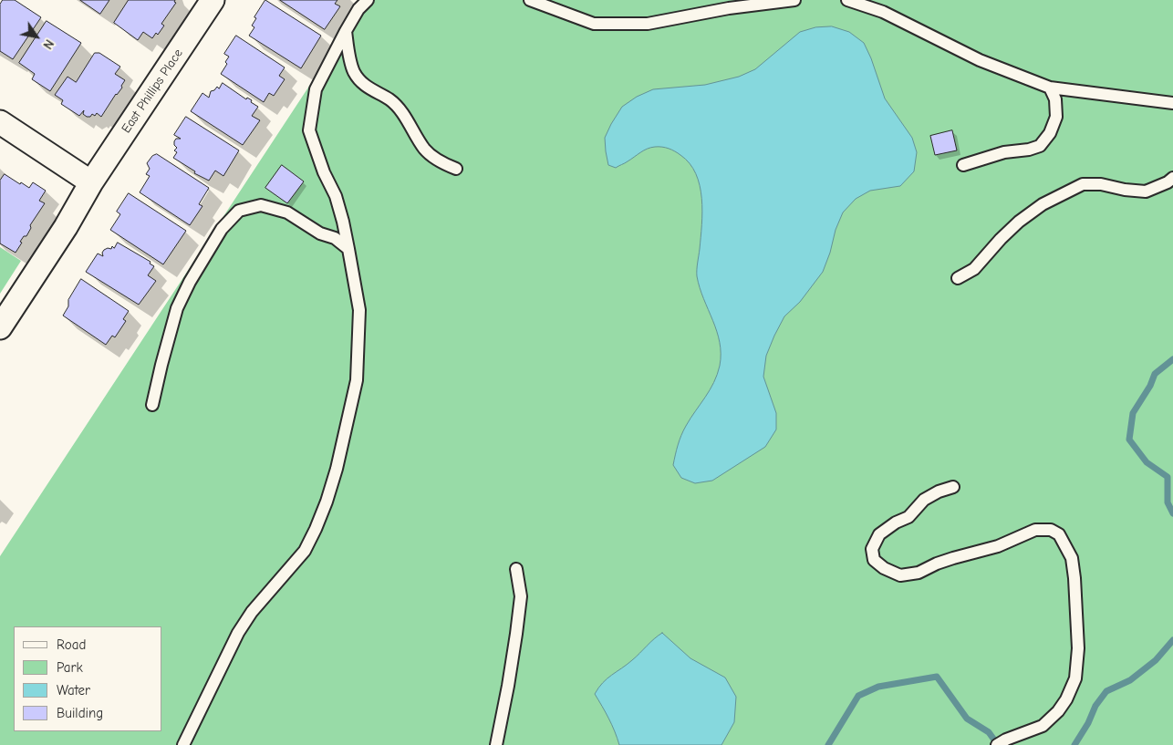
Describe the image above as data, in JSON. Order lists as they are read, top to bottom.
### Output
{
  "streets": {
    "street": ["East Phillips Place"]
  },
  "legend": [
    "Road",
    "Park",
    "Water",
    "Building"
  ],
  "north": "bottom right"
}
